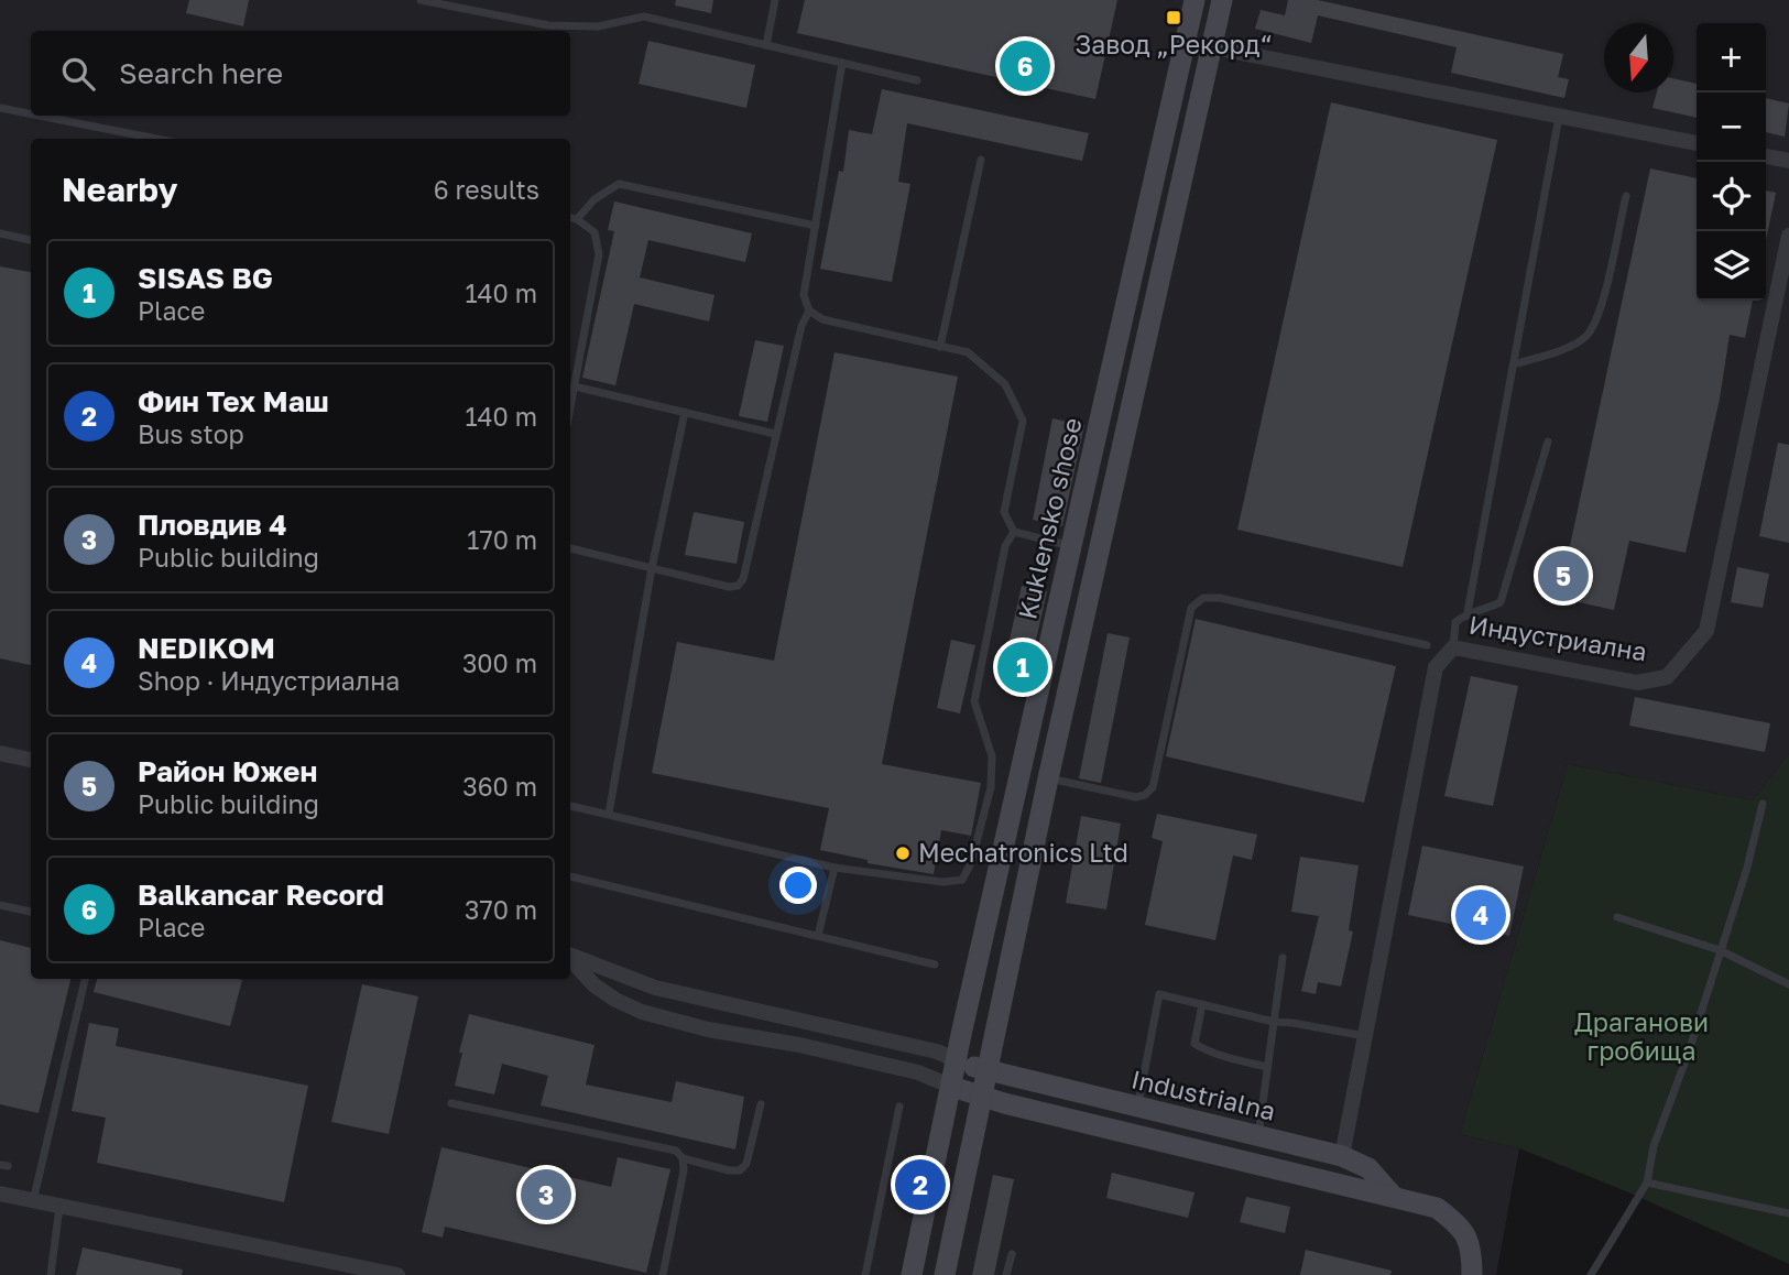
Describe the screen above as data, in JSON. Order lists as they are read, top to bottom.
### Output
{
  "streets": {
    "main road": ["Kuklensko shose", "Industrialna"],
    "street": ["Индустриална"]
  },
  "crossings": [
    ["Kuklensko shose", "Industrialna"],
    ["Индустриална", "Industrialna"]
  ],
  "parks": ["Драганови гробища"],
  "places": {
    "transit": ["Завод „Рекорд“"],
    "other": ["Mechatronics Ltd"]
  },
  "north": "bottom",
  "page": {
    "map_buttons": ["+", "−"],
    "search": "Search here",
    "pins": [
      "6",
      "5",
      "1",
      "4",
      "2",
      "3"
    ],
    "heading": ["Nearby", "6 results"],
    "list": [
      {
        "mark": "1",
        "name": "SISAS BG",
        "note": "Place",
        "value": "140 m"
      },
      {
        "mark": "2",
        "name": "Фин Тех Маш",
        "note": "Bus stop",
        "value": "140 m"
      },
      {
        "mark": "3",
        "name": "Пловдив 4",
        "note": "Public building",
        "value": "170 m"
      },
      {
        "mark": "4",
        "name": "NEDIKOM",
        "note": "Shop · Индустриална",
        "value": "300 m"
      },
      {
        "mark": "5",
        "name": "Район Южен",
        "note": "Public building",
        "value": "360 m"
      },
      {
        "mark": "6",
        "name": "Balkancar Record",
        "note": "Place",
        "value": "370 m"
      }
    ]
  }
}
